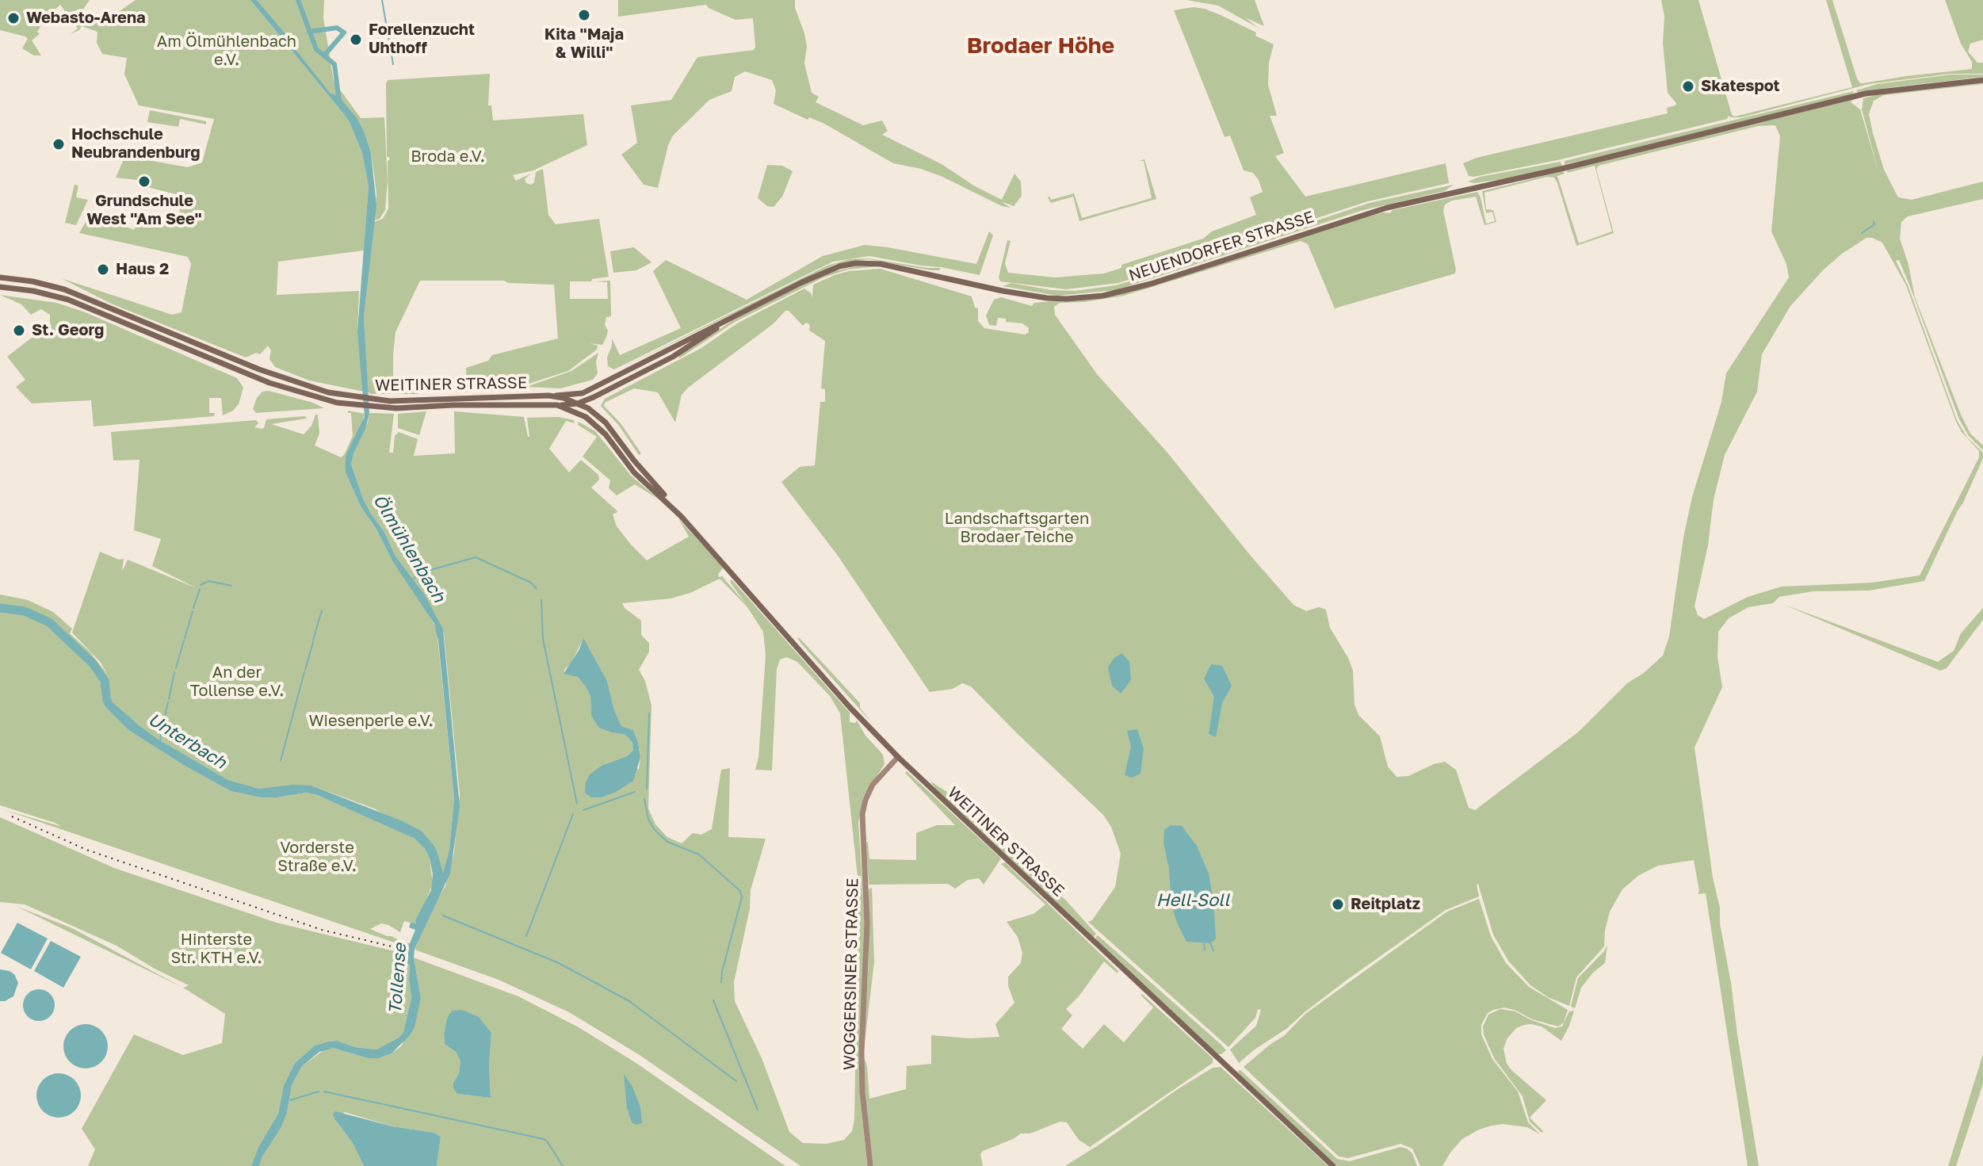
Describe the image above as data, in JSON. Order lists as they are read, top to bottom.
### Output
{
  "streets": {
    "main road": ["NEUENDORFER STRASSE", "WEITINER STRASSE", "WOGGERSINER STRASSE"]
  },
  "crossings": [
    ["NEUENDORFER STRASSE", "WEITINER STRASSE"],
    ["WEITINER STRASSE", "WOGGERSINER STRASSE"]
  ],
  "districts": ["Brodaer Höhe"],
  "water": [
    "Ölmühlenbach",
    "Unterbach",
    "Hell-Soll",
    "Tollense"
  ],
  "parks": [
    "Am Ölmühlenbach e.V.",
    "Broda e.V.",
    "Landschaftsgarten Brodaer Teiche",
    "An der Tollense e.V.",
    "Wiesenperle e.V.",
    "Vorderste Straße e.V.",
    "Hinterste Str. KTH e.V."
  ],
  "places": [
    "Kita \"Maja & Willi\"",
    "Webasto-Arena",
    "Forellenzucht Uhthoff",
    "Skatespot",
    "Hochschule Neubrandenburg",
    "Grundschule West \"Am See\"",
    "Haus 2",
    "St. Georg",
    "Reitplatz"
  ]
}
